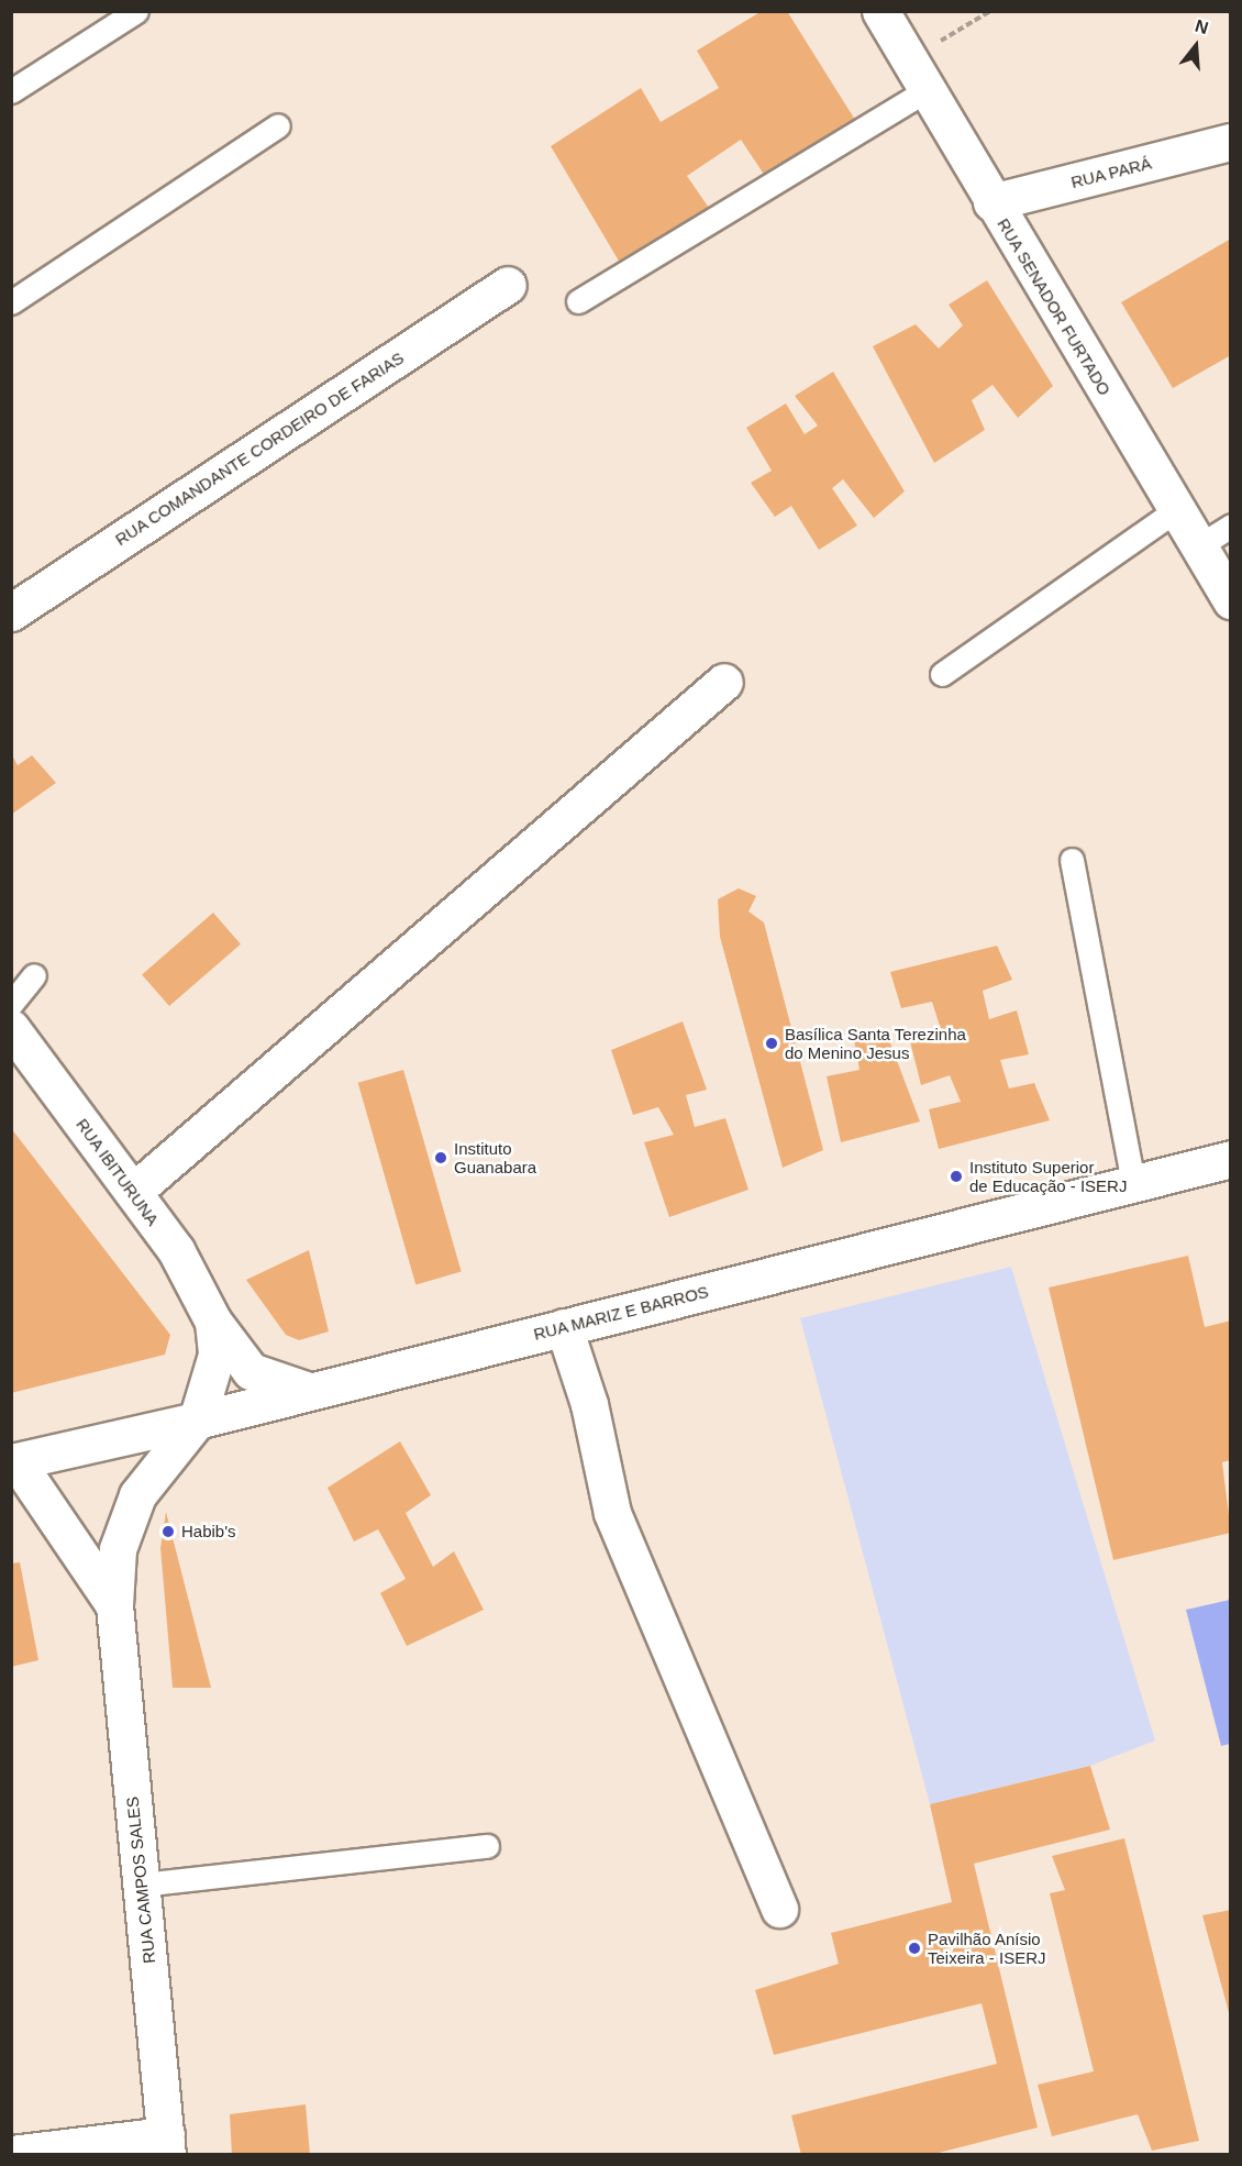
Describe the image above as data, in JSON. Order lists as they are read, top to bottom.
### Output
{
  "streets": {
    "street": [
      "RUA PARÁ",
      "RUA SENADOR FURTADO",
      "RUA COMANDANTE CORDEIRO DE FARIAS",
      "RUA IBITURUNA",
      "RUA MARIZ E BARROS",
      "RUA CAMPOS SALES"
    ]
  },
  "crossings": [
    ["RUA PARÁ", "RUA SENADOR FURTADO"],
    ["RUA IBITURUNA", "RUA MARIZ E BARROS"],
    ["RUA IBITURUNA", "RUA CAMPOS SALES"],
    ["RUA MARIZ E BARROS", "RUA CAMPOS SALES"]
  ],
  "places": [
    "Basílica Santa Terezinha do Menino Jesus",
    "Instituto Guanabara",
    "Instituto Superior de Educação - ISERJ",
    "Habib's",
    "Pavilhão Anísio Teixeira - ISERJ"
  ],
  "north": "top"
}
